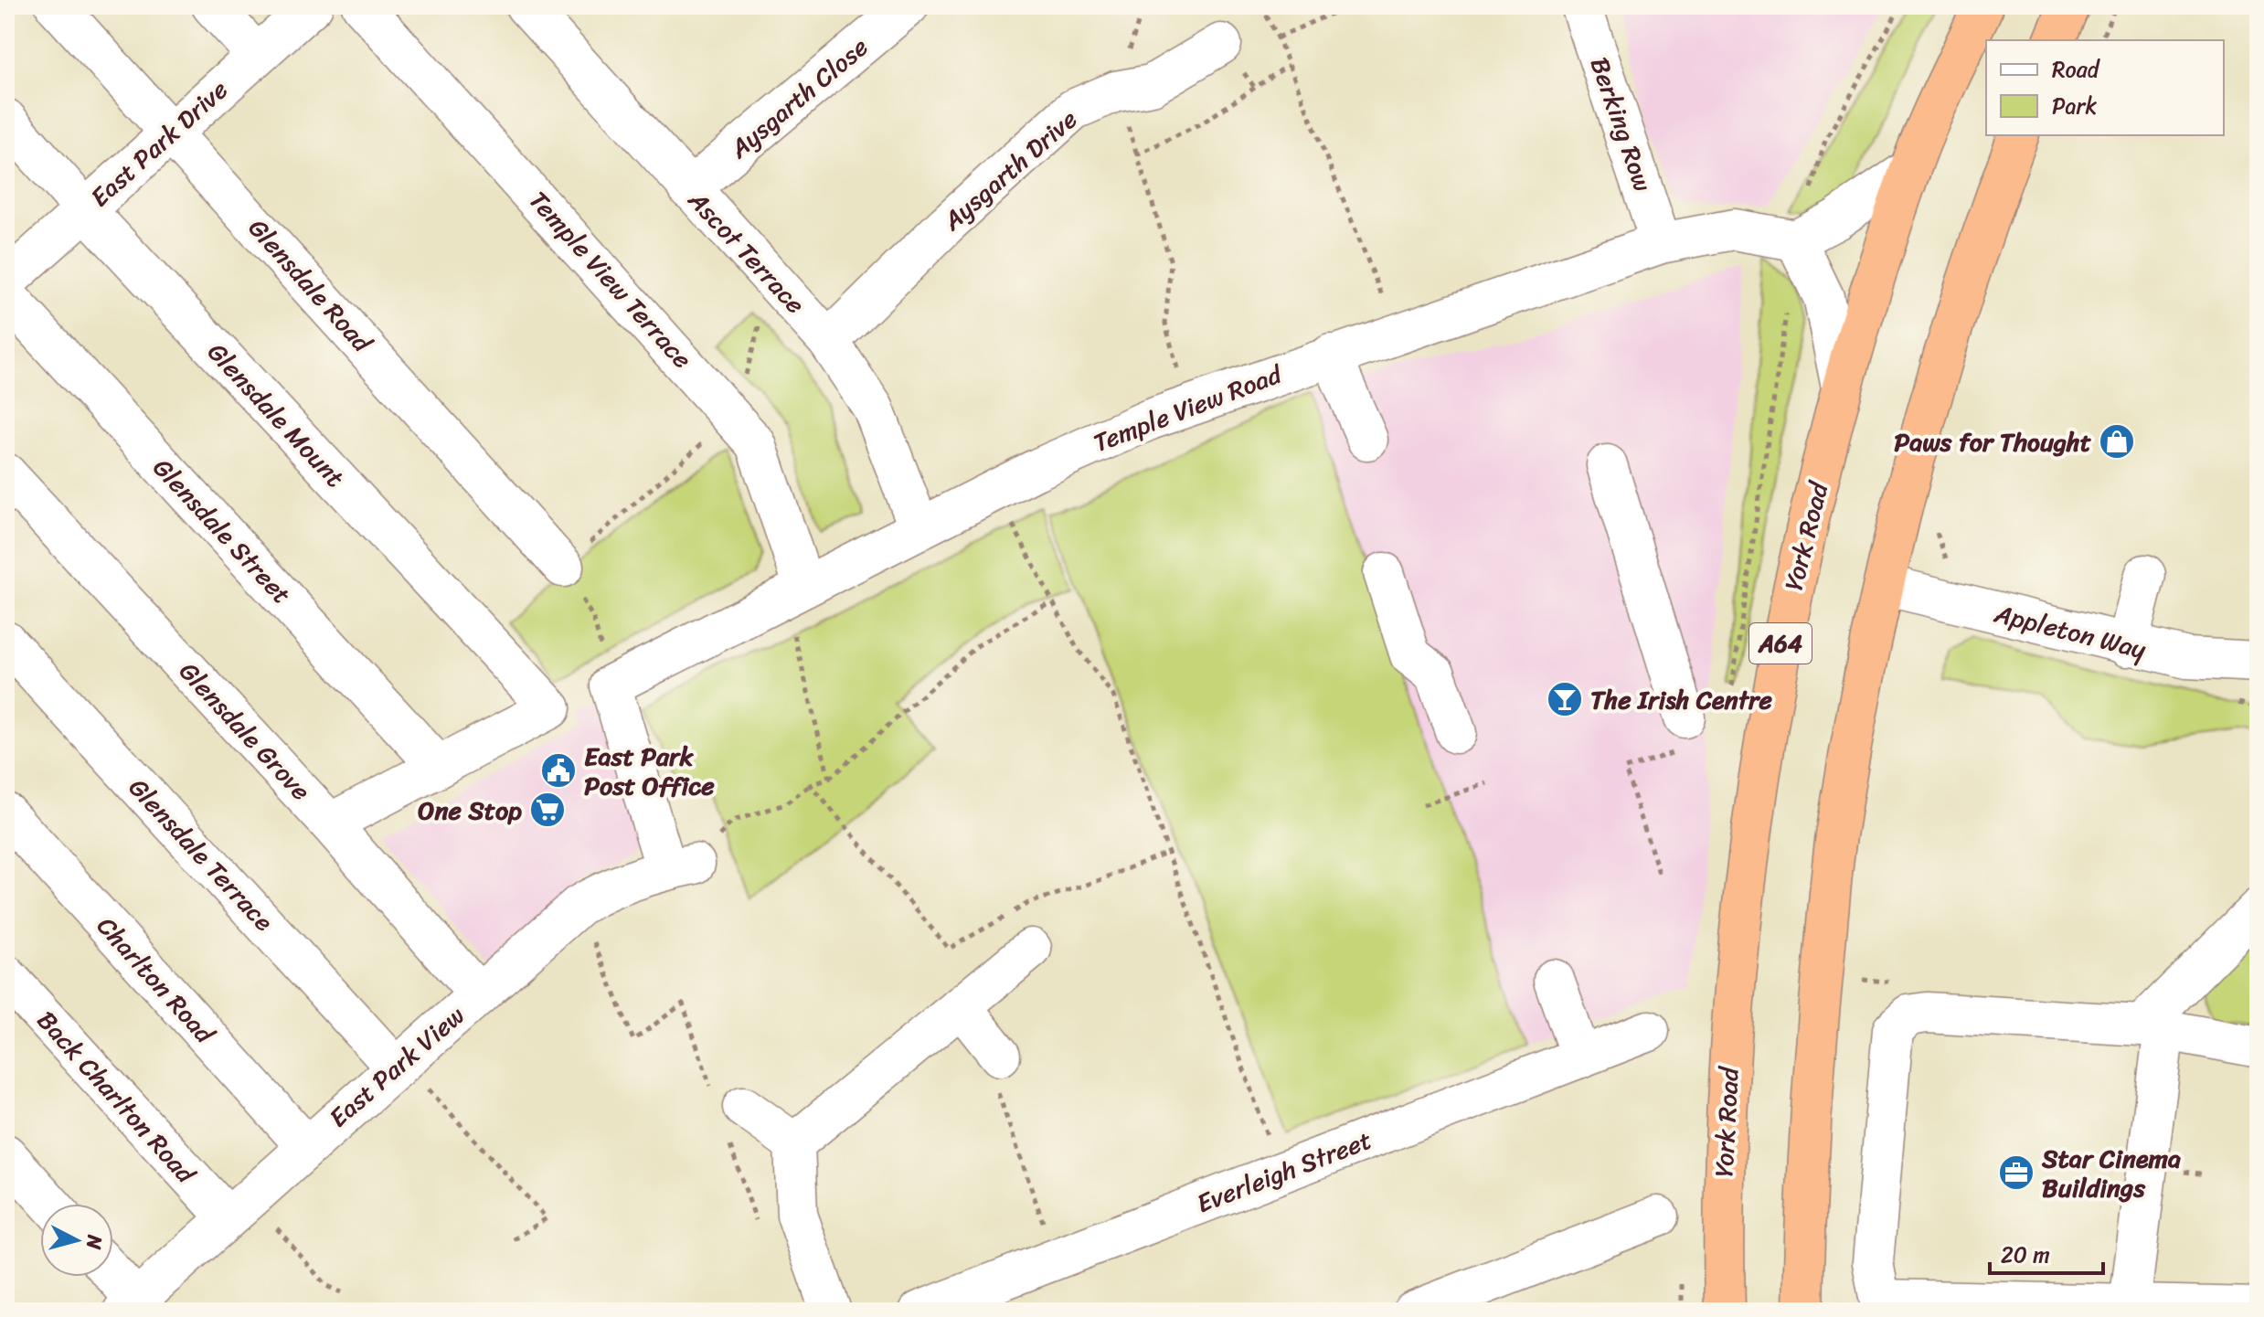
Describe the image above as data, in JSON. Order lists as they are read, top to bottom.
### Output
{
  "streets": {
    "highway": ["York Road", "A64"],
    "street": [
      "Aysgarth Close",
      "Berking Row",
      "East Park Drive",
      "Aysgarth Drive",
      "Ascot Terrace",
      "Temple View Terrace",
      "Glensdale Road",
      "Temple View Road",
      "Glensdale Mount",
      "Glensdale Street",
      "Appleton Way",
      "Glensdale Grove",
      "Glensdale Terrace",
      "Charlton Road",
      "East Park View",
      "Back Charlton Road",
      "Everleigh Street"
    ]
  },
  "crossings": [
    ["Aysgarth Close", "Ascot Terrace"],
    ["Berking Row", "Temple View Road"],
    ["East Park Drive", "Glensdale Road"],
    ["East Park Drive", "Glensdale Mount"],
    ["Aysgarth Drive", "Ascot Terrace"],
    ["Ascot Terrace", "Temple View Road"],
    ["Temple View Terrace", "Temple View Road"],
    ["Glensdale Mount", "Glensdale Street"],
    ["Glensdale Grove", "East Park View"],
    ["Glensdale Terrace", "East Park View"],
    ["Charlton Road", "East Park View"],
    ["East Park View", "Back Charlton Road"]
  ],
  "places": {
    "shop": ["Paws for Thought"],
    "bar": ["The Irish Centre"],
    "public building": ["East Park Post Office"],
    "supermarket": ["One Stop"],
    "office": ["Star Cinema Buildings"]
  },
  "legend": ["Road", "Park"],
  "scale_bar": "20 m",
  "north": "right"
}
